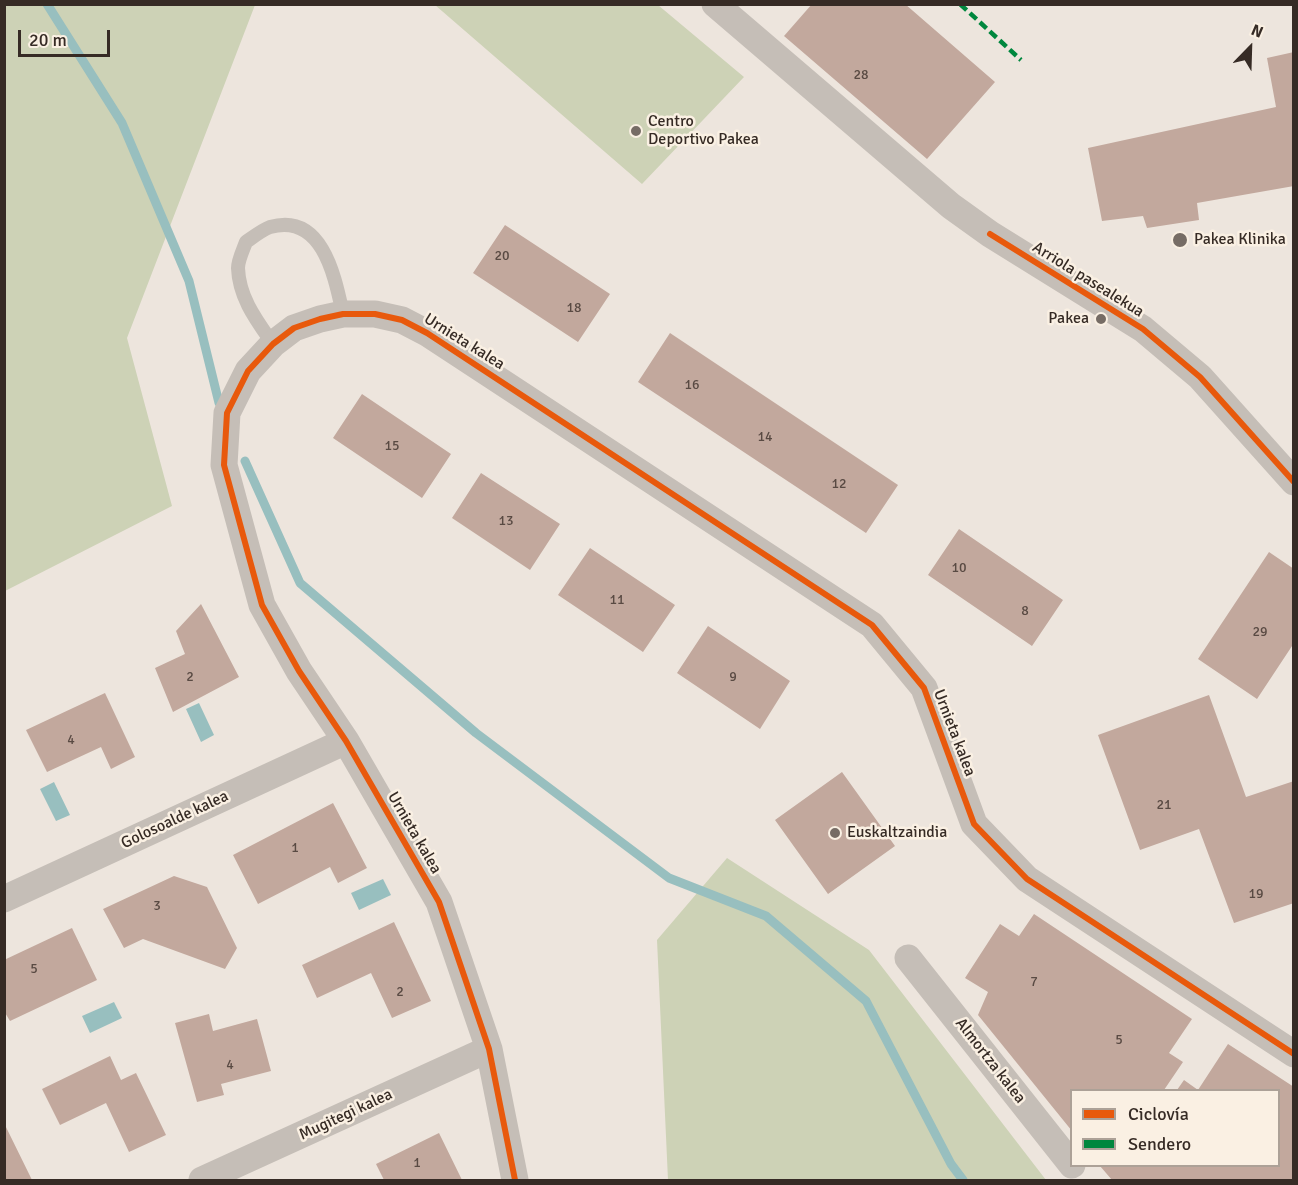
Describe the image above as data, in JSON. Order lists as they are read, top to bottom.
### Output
{
  "streets": {
    "street": [
      "Arriola pasealekua",
      "Urnieta kalea",
      "Golosoalde kalea",
      "Almortza kalea",
      "Mugitegi kalea"
    ]
  },
  "crossings": [
    ["Urnieta kalea", "Golosoalde kalea"],
    ["Urnieta kalea", "Mugitegi kalea"]
  ],
  "places": [
    "Centro Deportivo Pakea",
    "Pakea Klinika",
    "Pakea",
    "Euskaltzaindia"
  ],
  "house_numbers": [
    "28",
    "20",
    "18",
    "16",
    "14",
    "15",
    "12",
    "13",
    "10",
    "11",
    "8",
    "29",
    "2",
    "9",
    "4",
    "21",
    "1",
    "19",
    "3",
    "5",
    "7",
    "2",
    "5",
    "4",
    "1"
  ],
  "legend": ["Ciclovía", "Sendero"],
  "scale_bar": "20 m",
  "north": "top right"
}
